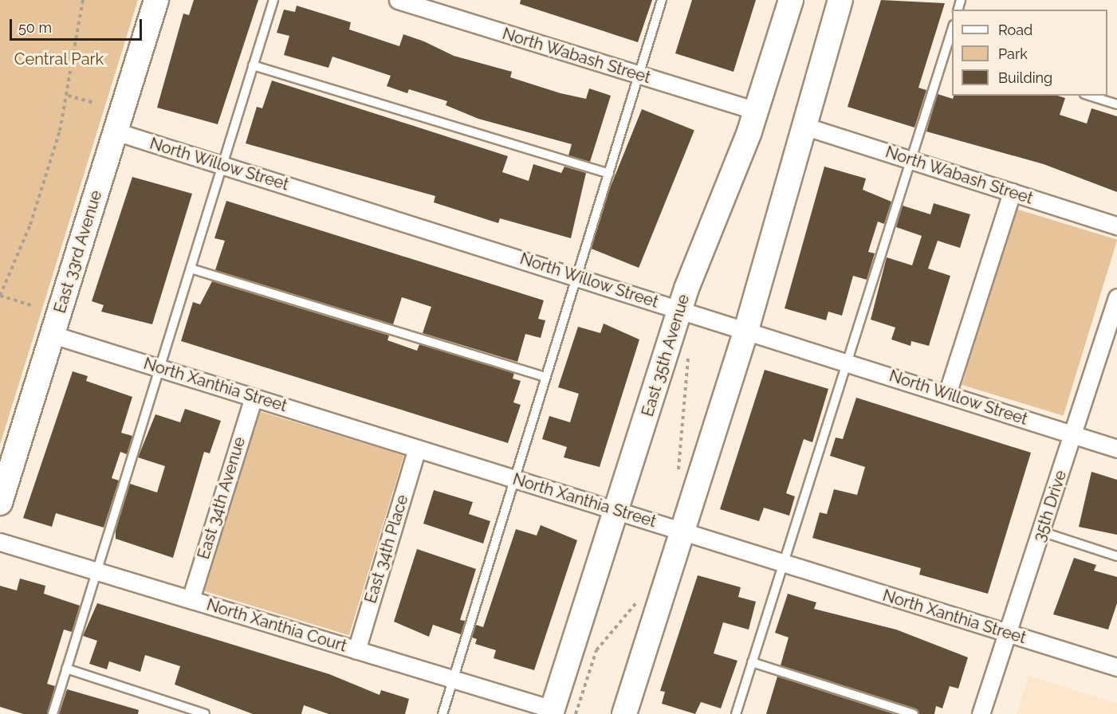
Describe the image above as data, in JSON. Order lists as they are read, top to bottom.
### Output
{
  "streets": {
    "street": [
      "North Wabash Street",
      "North Willow Street",
      "East 33rd Avenue",
      "East 35th Avenue",
      "North Xanthia Street",
      "East 34th Avenue",
      "35th Drive",
      "East 34th Place",
      "North Xanthia Court"
    ]
  },
  "crossings": [
    ["North Wabash Street", "East 35th Avenue"],
    ["North Willow Street", "East 33rd Avenue"],
    ["North Willow Street", "East 35th Avenue"],
    ["North Willow Street", "35th Drive"],
    ["East 33rd Avenue", "North Xanthia Street"],
    ["East 35th Avenue", "North Xanthia Street"],
    ["East 35th Avenue", "North Xanthia Court"],
    ["North Xanthia Street", "East 34th Avenue"],
    ["North Xanthia Street", "35th Drive"],
    ["North Xanthia Street", "East 34th Place"],
    ["East 34th Avenue", "North Xanthia Court"],
    ["East 34th Place", "North Xanthia Court"]
  ],
  "parks": ["Central Park"],
  "legend": ["Road", "Park", "Building"],
  "scale_bar": "50 m"
}
